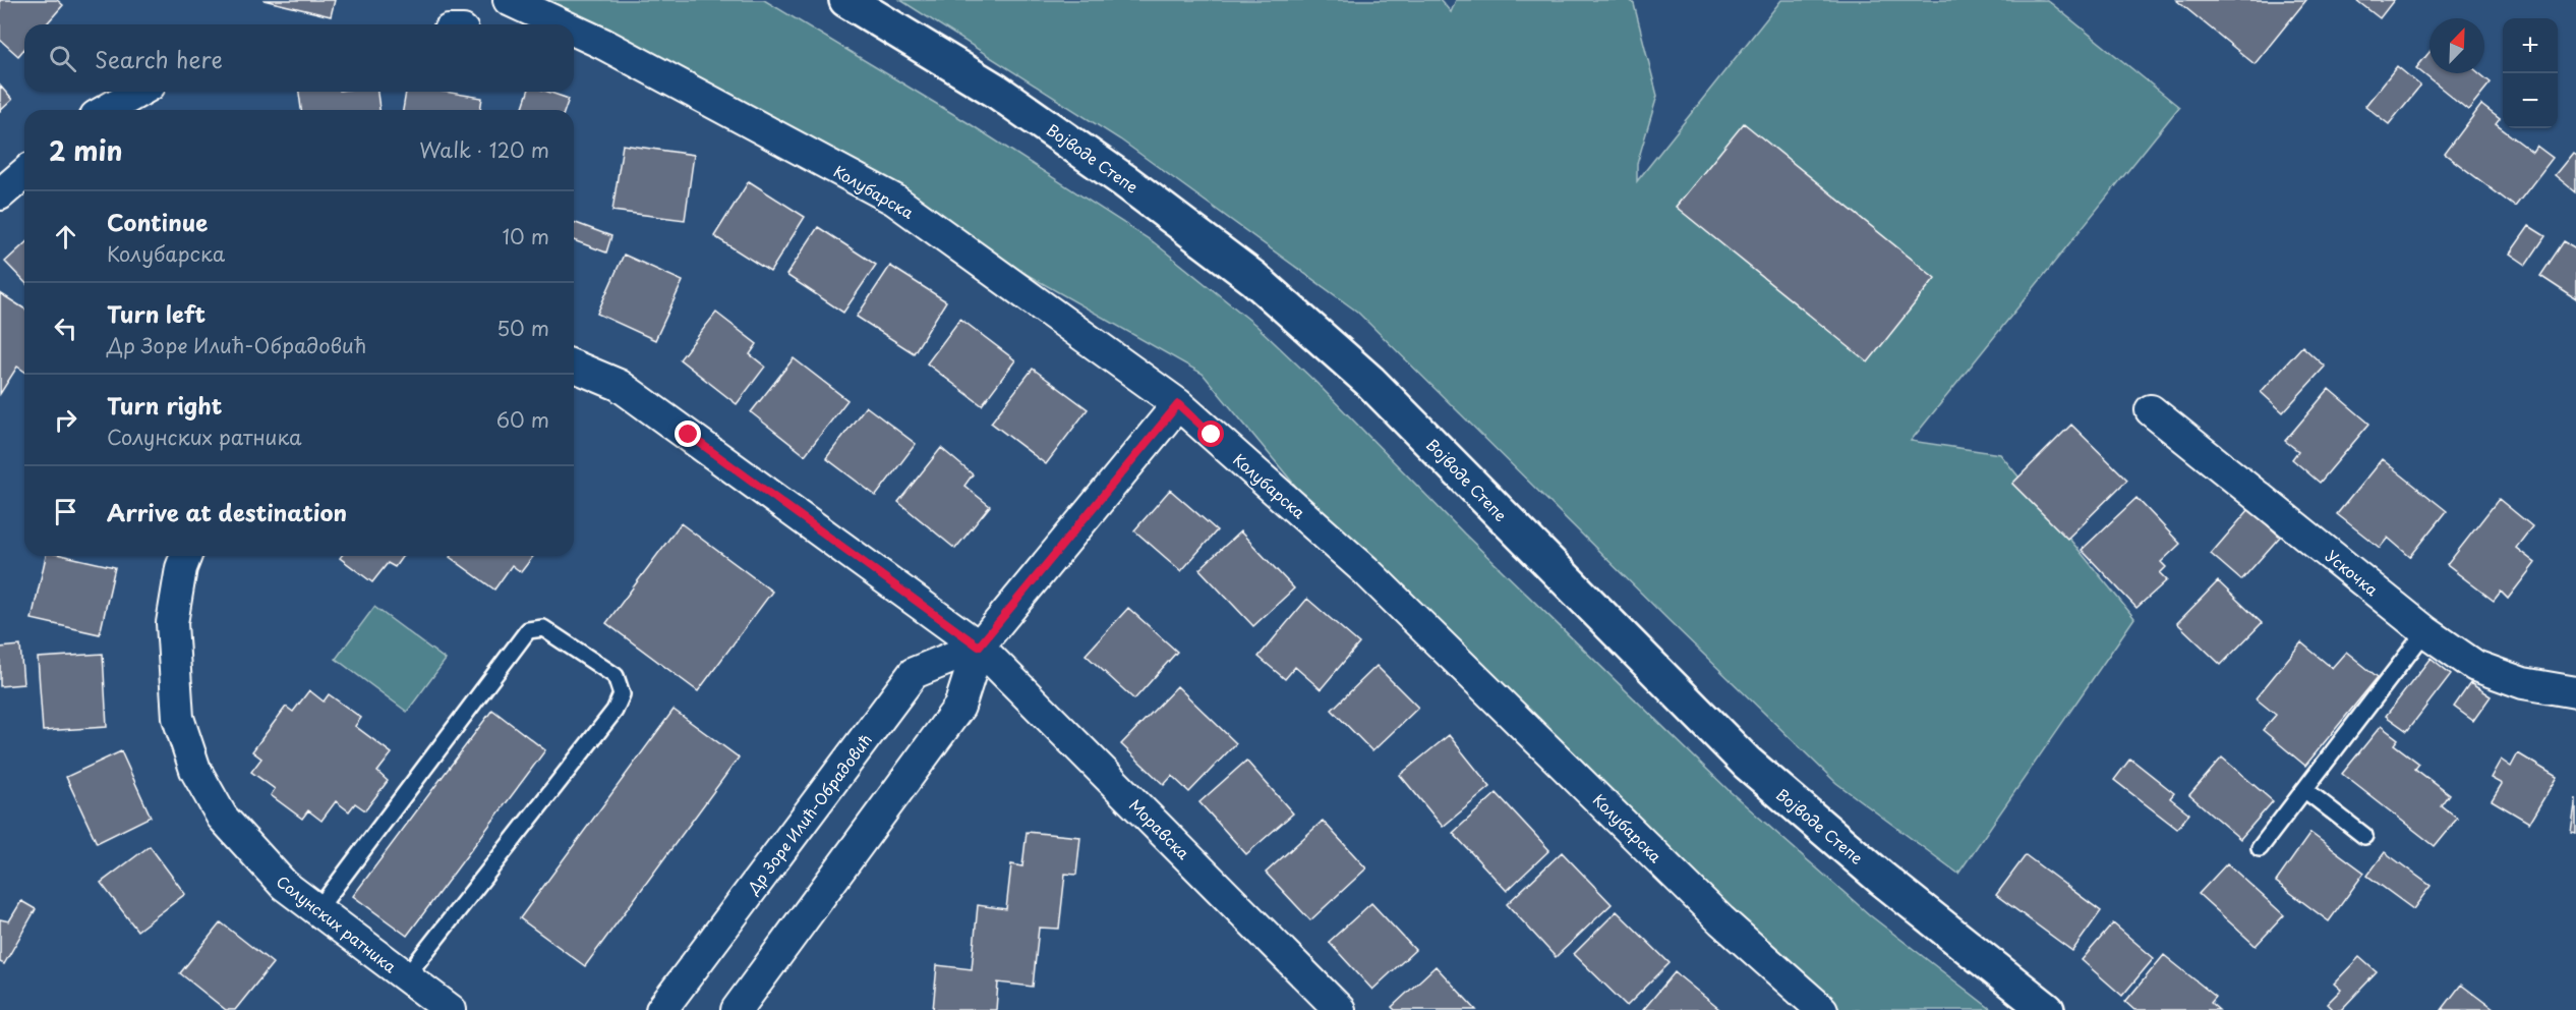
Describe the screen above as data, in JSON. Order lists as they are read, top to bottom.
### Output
{
  "streets": {
    "street": [
      "Војводе Степе",
      "Колубарска",
      "Ускочка",
      "Др Зоре Илић-Обрадовић",
      "Моравска",
      "Солунских ратника"
    ]
  },
  "crossings": [
    ["Колубарска", "Др Зоре Илић-Обрадовић"],
    ["Др Зоре Илић-Обрадовић", "Моравска"]
  ],
  "north": "top right",
  "page": {
    "map_buttons": ["+", "−"],
    "search": "Search here",
    "heading": ["2 min", "Walk · 120 m"],
    "list": [
      ["Continue", "Колубарска", "10 m"],
      ["Turn left", "Др Зоре Илић-Обрадовић", "50 m"],
      ["Turn right", "Солунских ратника", "60 m"],
      "Arrive at destination"
    ]
  }
}
